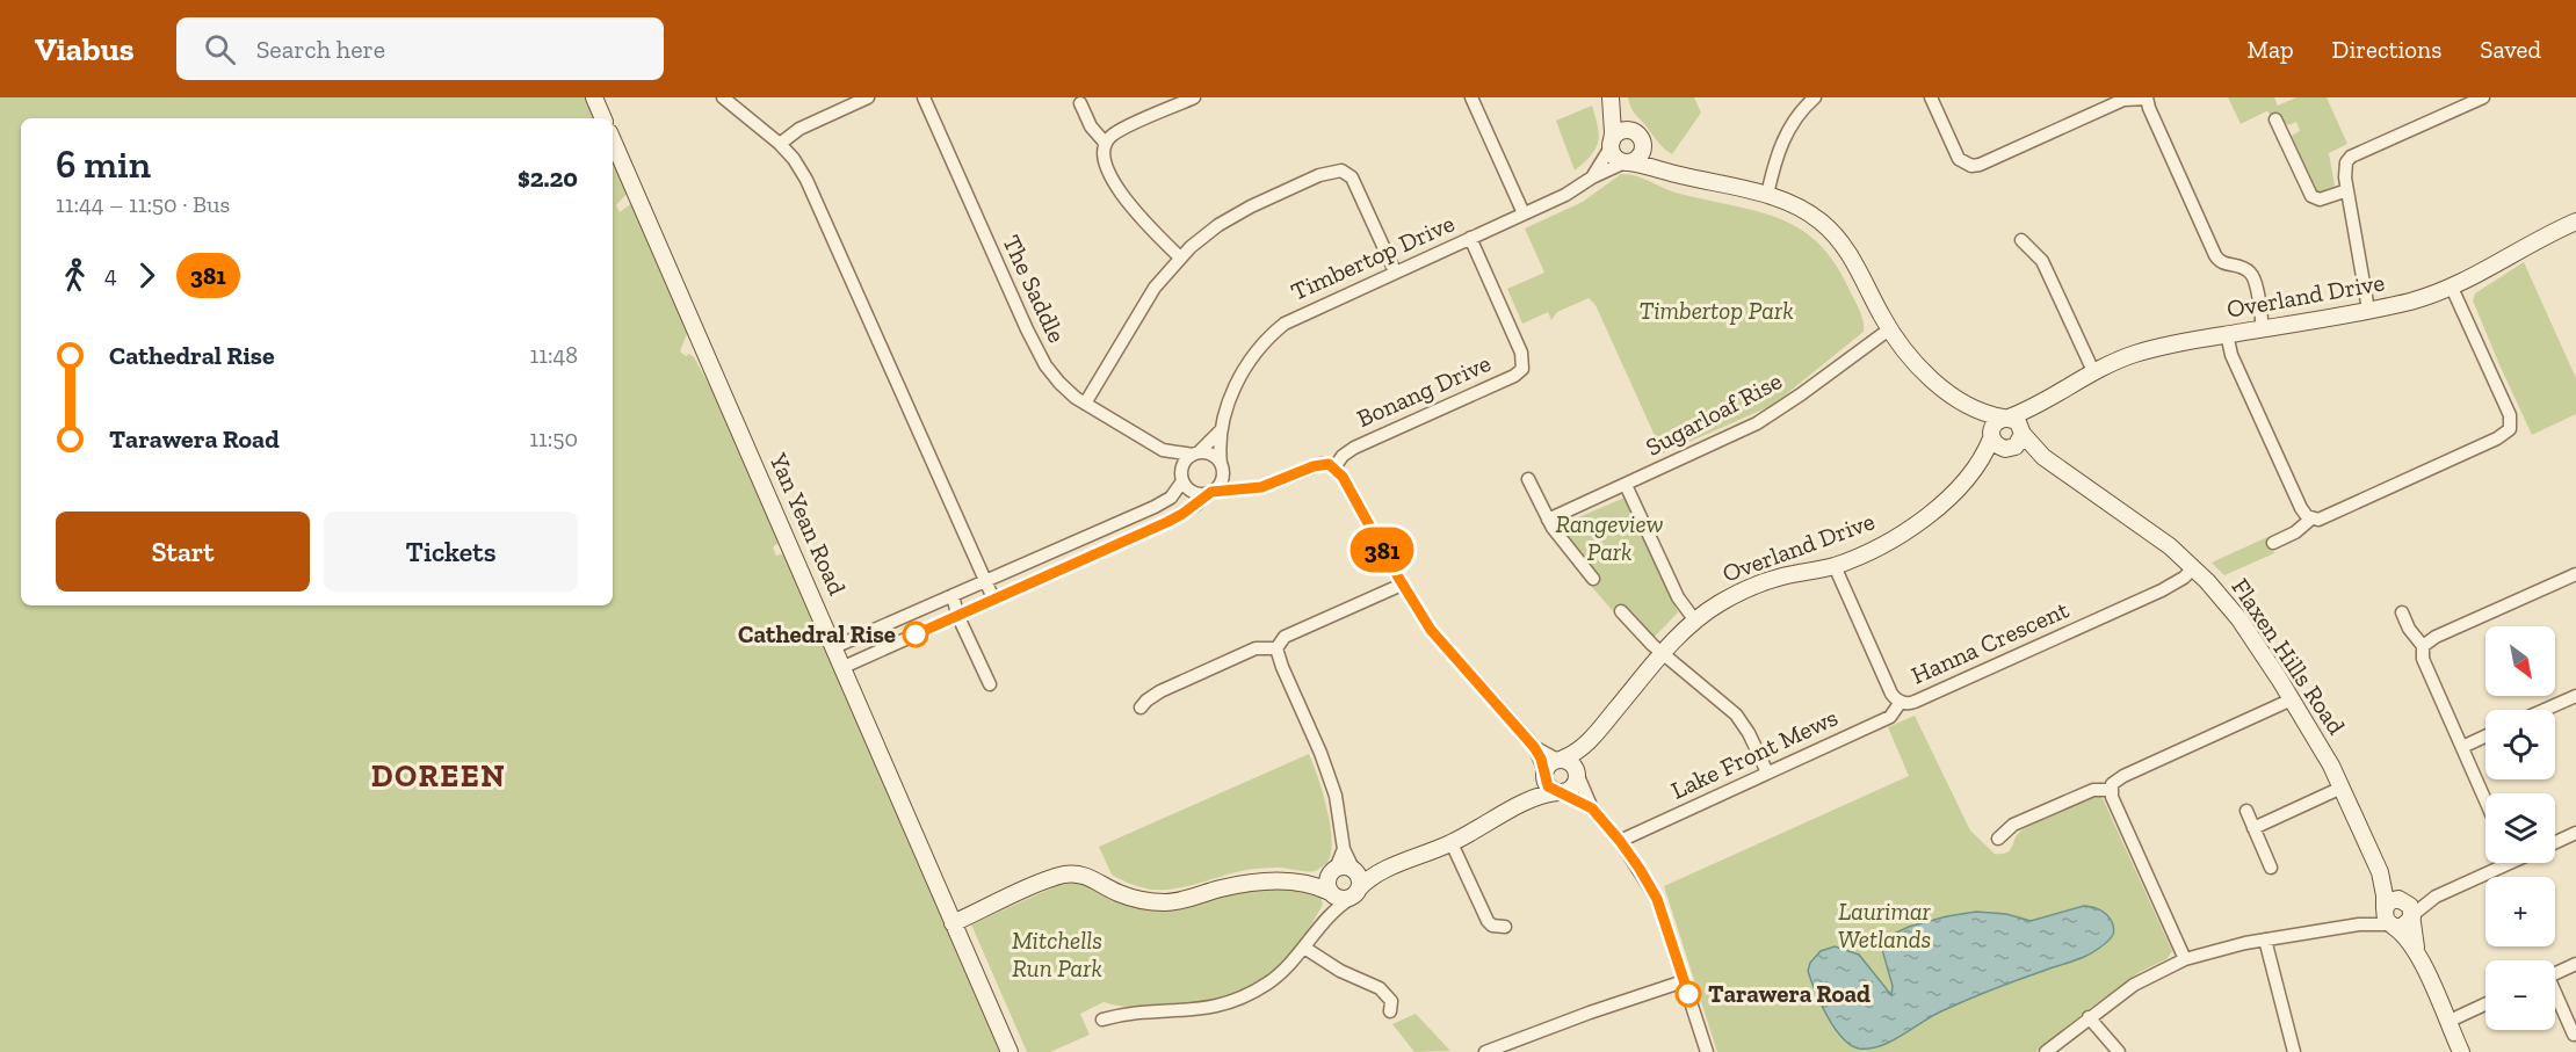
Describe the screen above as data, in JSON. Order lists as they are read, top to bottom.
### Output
{
  "streets": {
    "street": [
      "Timbertop Drive",
      "The Saddle",
      "Overland Drive",
      "Bonang Drive",
      "Sugarloaf Rise",
      "Yan Yean Road",
      "Hanna Crescent",
      "Flaxen Hills Road",
      "Lake Front Mews"
    ]
  },
  "crossings": [
    ["Timbertop Drive", "The Saddle"],
    ["Timbertop Drive", "Bonang Drive"],
    ["Overland Drive", "Hanna Crescent"],
    ["Overland Drive", "Flaxen Hills Road"],
    ["Hanna Crescent", "Flaxen Hills Road"],
    ["Hanna Crescent", "Lake Front Mews"]
  ],
  "districts": ["DOREEN"],
  "parks": [
    "Timbertop Park",
    "Rangeview Park",
    "Laurimar Wetlands",
    "Mitchells Run Park"
  ],
  "places": ["Cathedral Rise", "Tarawera Road"],
  "lines": ["bus line 381"],
  "north": "bottom right",
  "page": {
    "header": "Viabus",
    "search": "Search here",
    "nav": ["Map", "Directions", "Saved"],
    "on_map": "381",
    "heading": ["6 min", "11:44 – 11:50 · Bus", "$2.20"],
    "legs": ["4", "381"],
    "list": [
      {
        "name": "Cathedral Rise",
        "value": "11:48"
      },
      {
        "name": "Tarawera Road",
        "value": "11:50"
      }
    ],
    "buttons": ["Start", "Tickets"],
    "map_buttons": ["+", "−"]
  }
}
